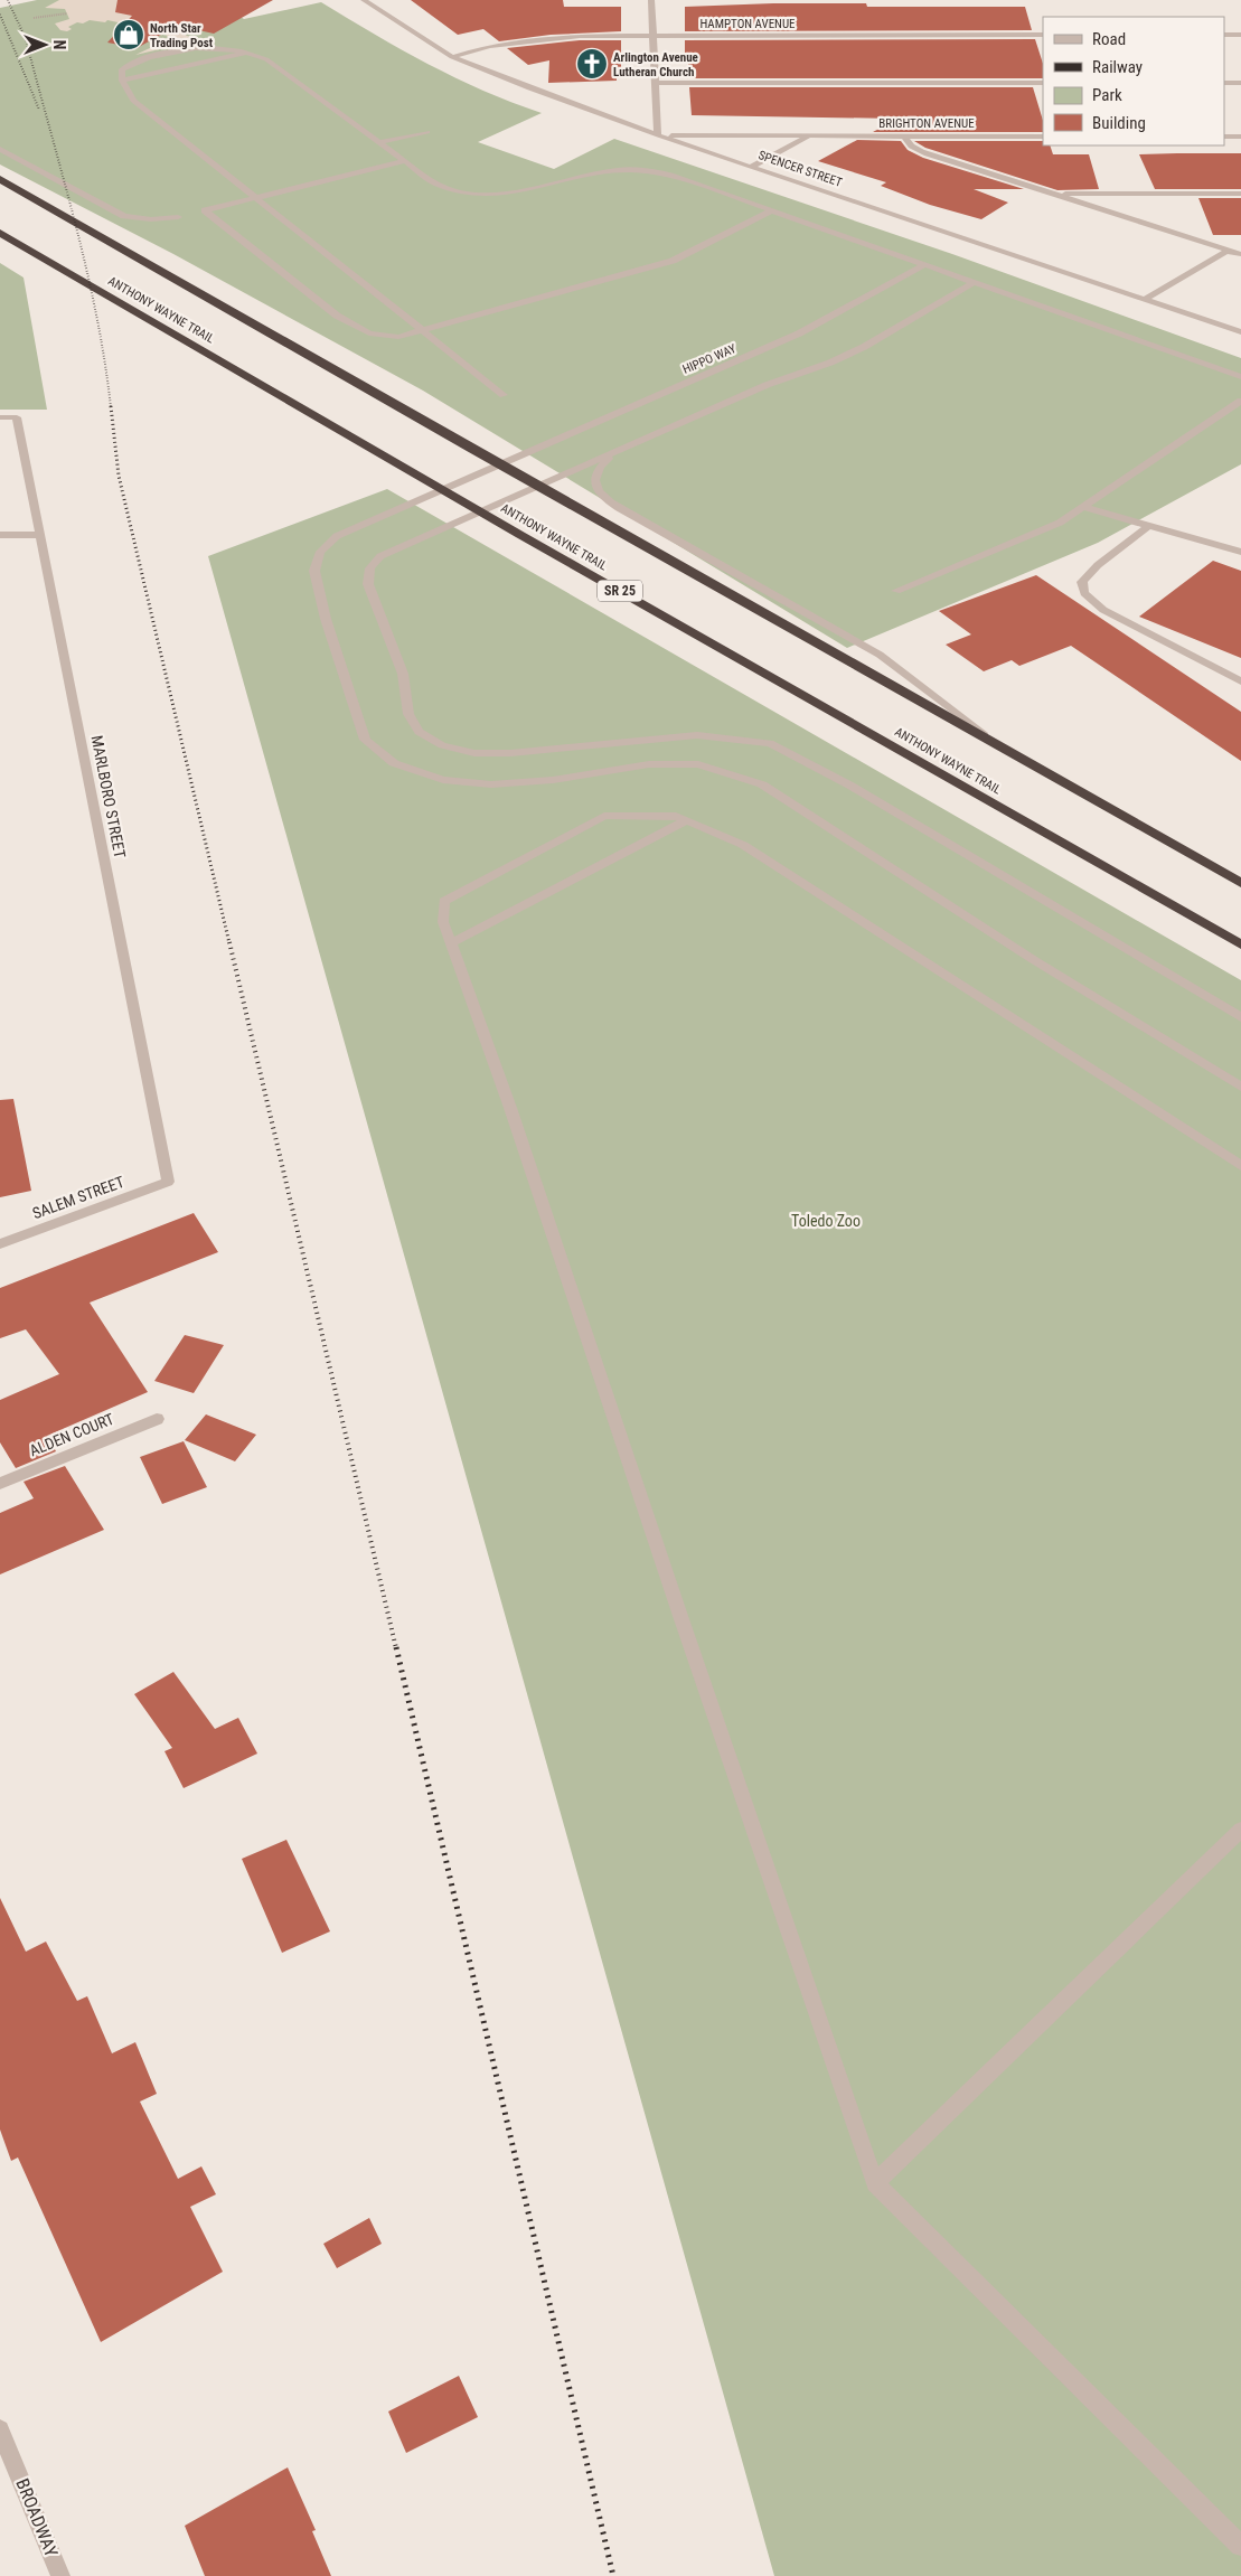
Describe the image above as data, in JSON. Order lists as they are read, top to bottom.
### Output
{
  "streets": {
    "highway": ["ANTHONY WAYNE TRAIL", "SR 25"],
    "street": [
      "HAMPTON AVENUE",
      "BRIGHTON AVENUE",
      "SPENCER STREET",
      "HIPPO WAY",
      "MARLBORO STREET",
      "SALEM STREET",
      "ALDEN COURT",
      "BROADWAY"
    ]
  },
  "crossings": [
    ["HAMPTON AVENUE", "SPENCER STREET"],
    ["BRIGHTON AVENUE", "SPENCER STREET"],
    ["ANTHONY WAYNE TRAIL", "HIPPO WAY"],
    ["MARLBORO STREET", "SALEM STREET"]
  ],
  "parks": ["Toledo Zoo"],
  "places": {
    "shop": ["North Star Trading Post"],
    "church": ["Arlington Avenue Lutheran Church"]
  },
  "legend": [
    "Road",
    "Railway",
    "Park",
    "Building"
  ],
  "north": "right"
}
